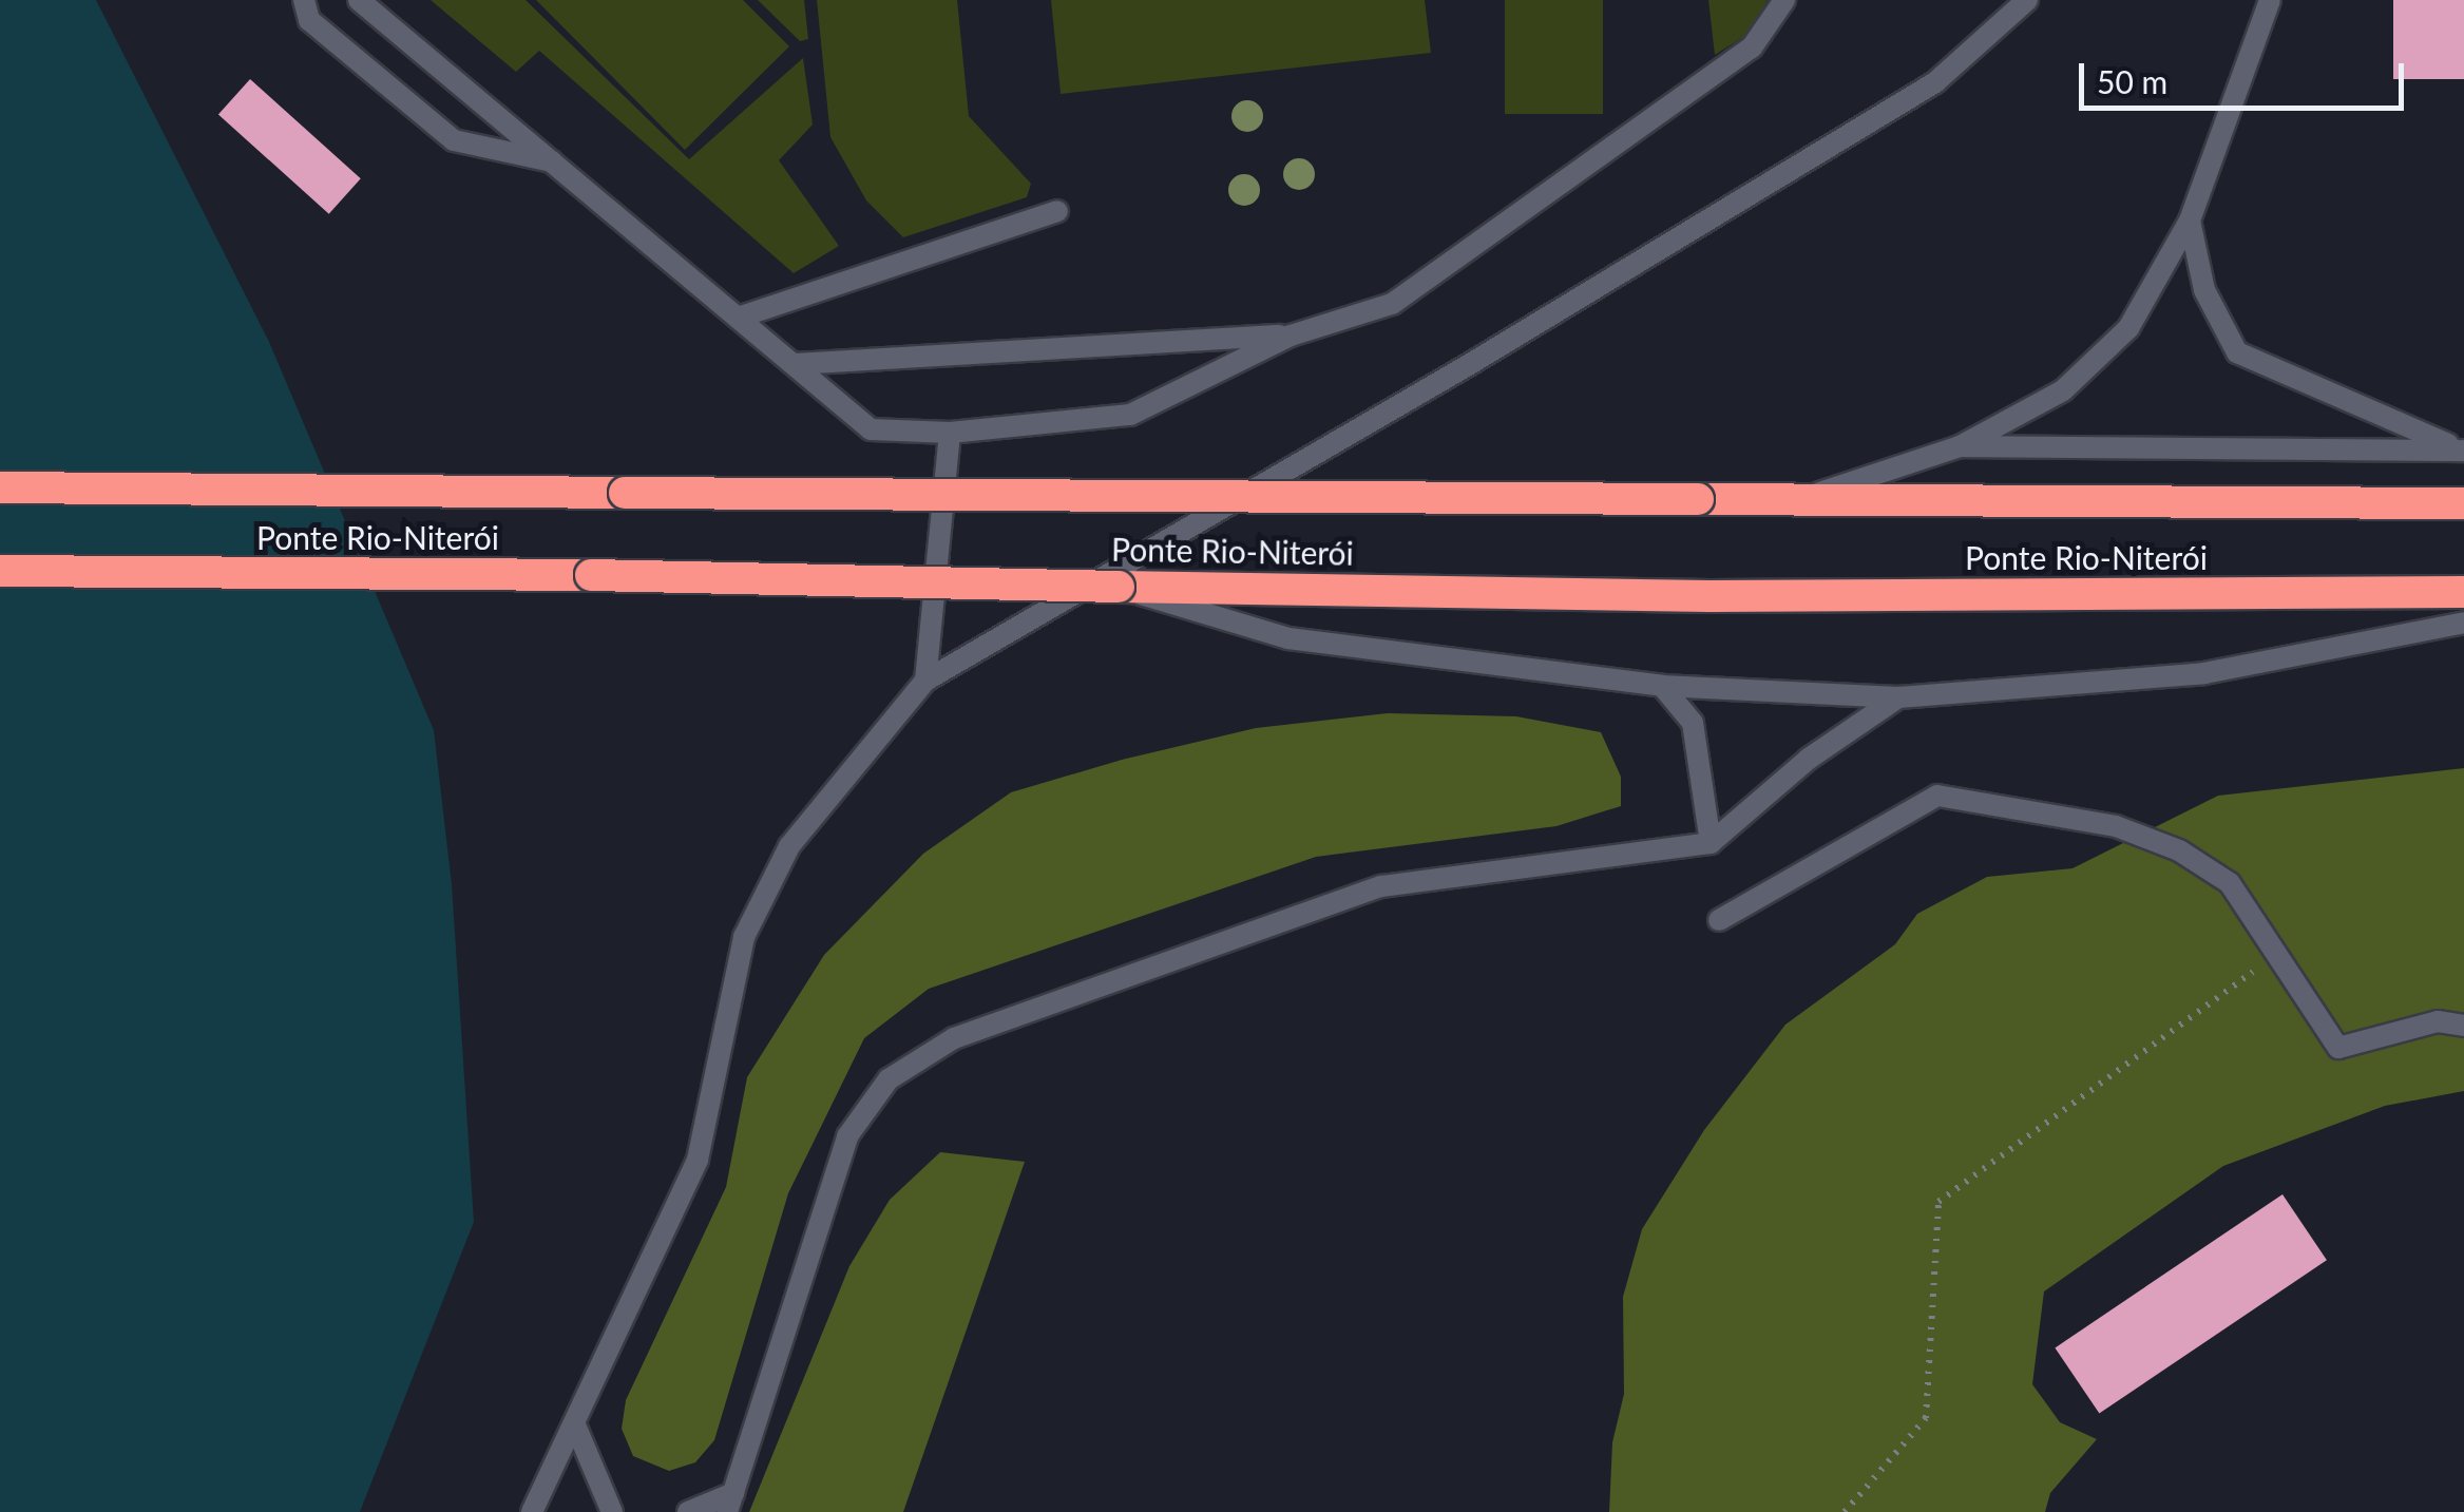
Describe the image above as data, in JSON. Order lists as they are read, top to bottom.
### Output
{
  "streets": {
    "highway": ["Ponte Rio-Niterói"]
  },
  "scale_bar": "50 m"
}
